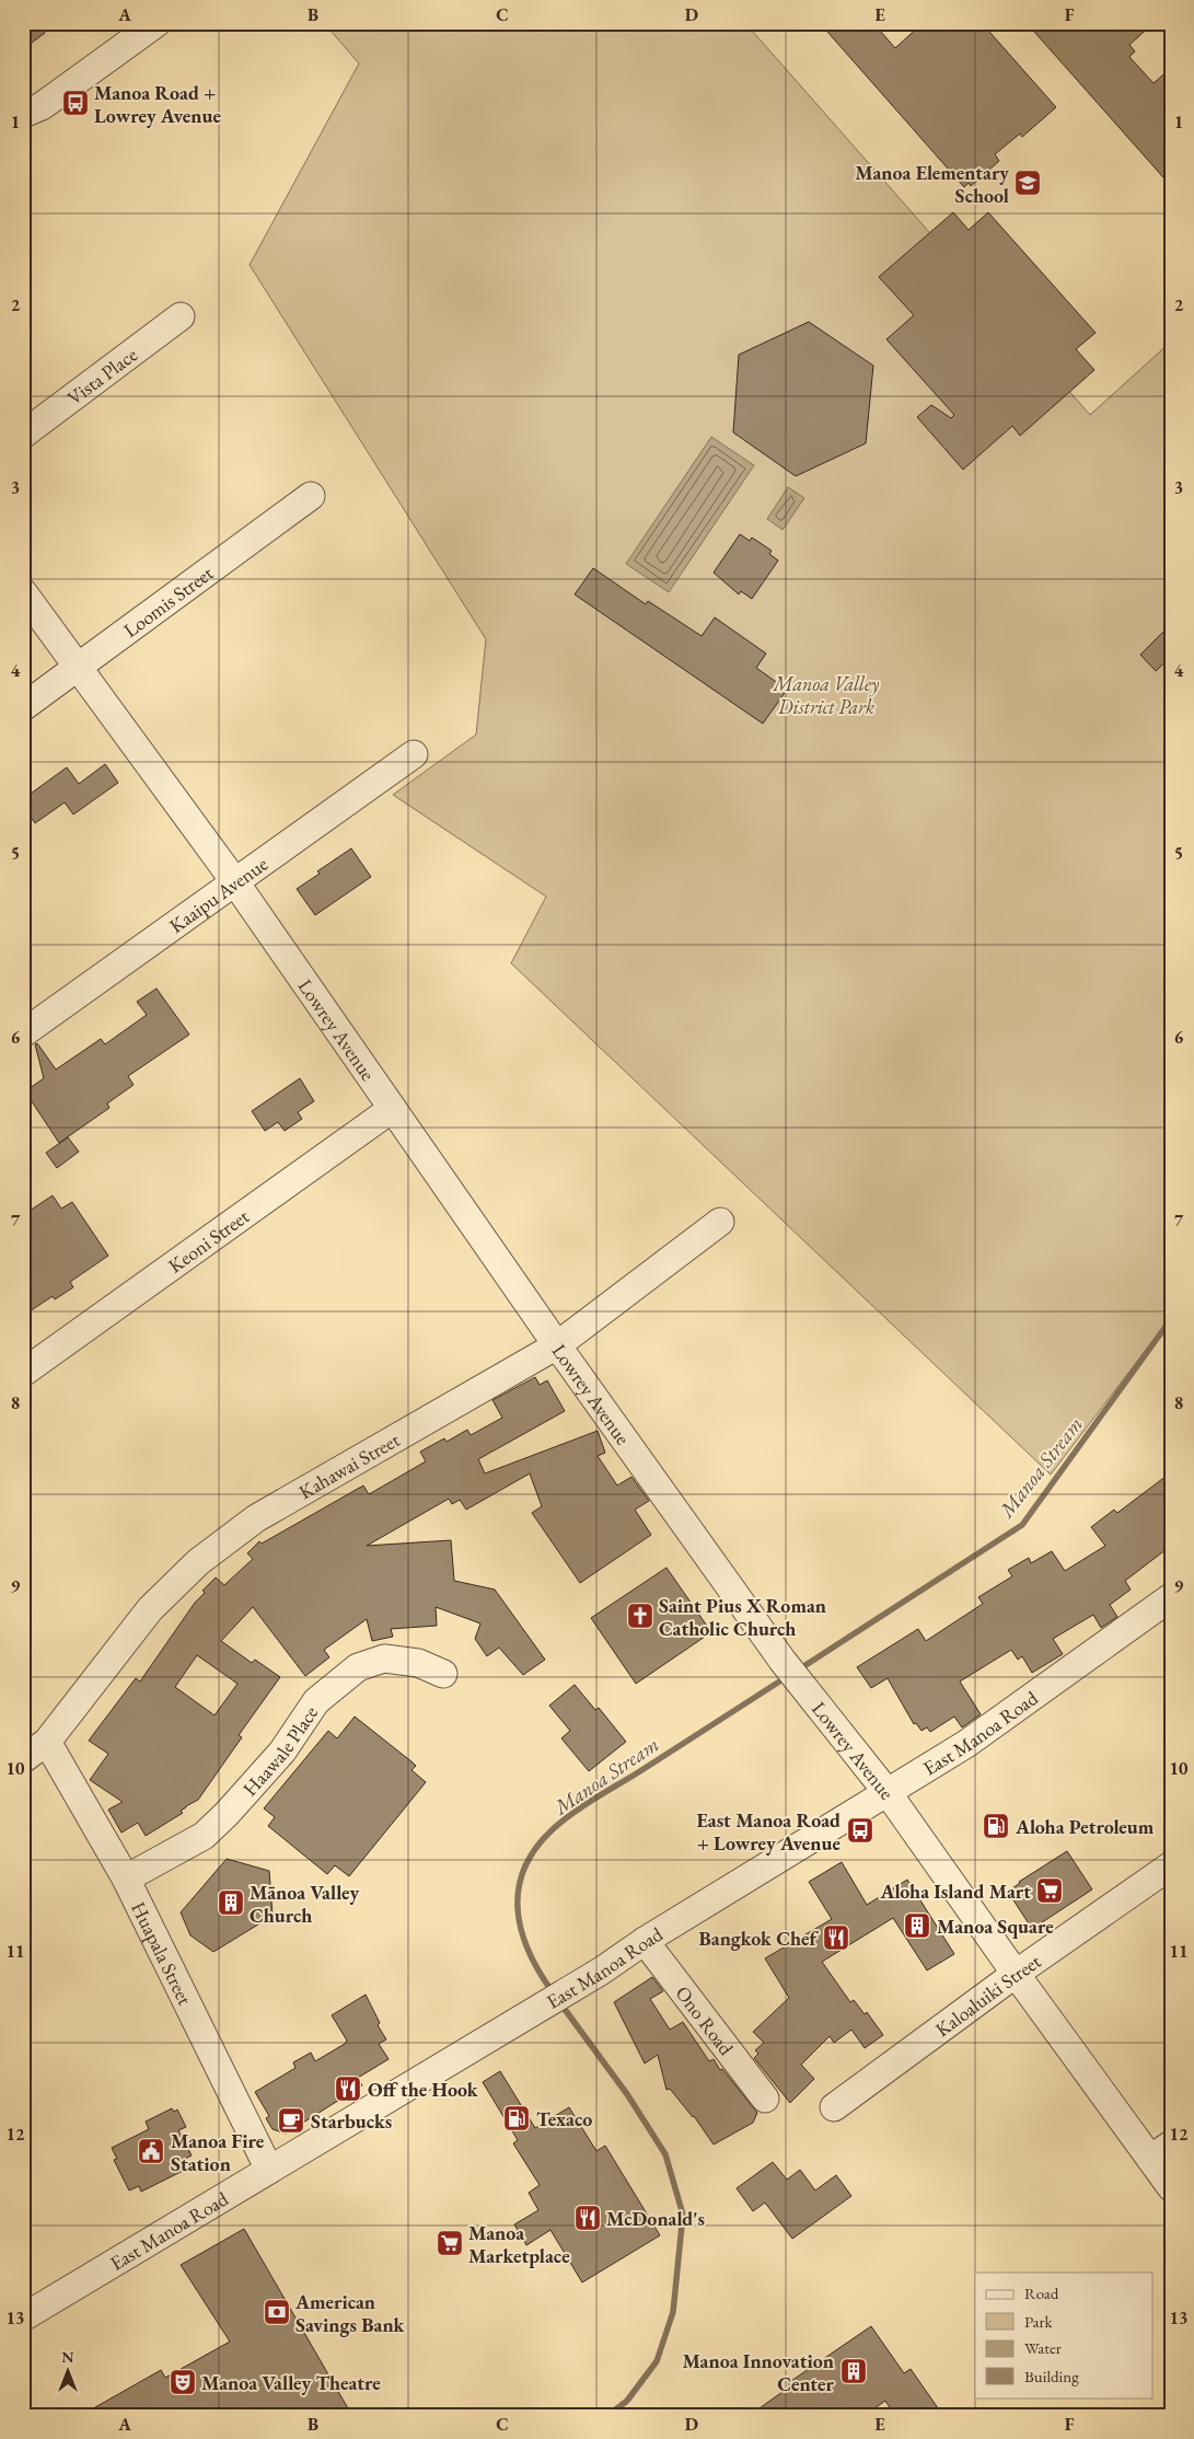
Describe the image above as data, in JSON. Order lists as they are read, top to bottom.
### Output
{
  "streets": {
    "street": [
      "Vista Place",
      "Loomis Street",
      "Kaaipu Avenue",
      "Lowrey Avenue",
      "Keoni Street",
      "Kahawai Street",
      "East Manoa Road",
      "Haawale Place",
      "Huapala Street",
      "Kaloaluiki Street",
      "Ono Road"
    ]
  },
  "crossings": [
    ["Loomis Street", "Lowrey Avenue"],
    ["Kaaipu Avenue", "Lowrey Avenue"],
    ["Lowrey Avenue", "Keoni Street"],
    ["Lowrey Avenue", "Kahawai Street"],
    ["Lowrey Avenue", "East Manoa Road"],
    ["Lowrey Avenue", "Kaloaluiki Street"],
    ["Kahawai Street", "Huapala Street"],
    ["East Manoa Road", "Huapala Street"],
    ["East Manoa Road", "Ono Road"],
    ["Haawale Place", "Huapala Street"]
  ],
  "water": ["Manoa Stream"],
  "parks": ["Manoa Valley District Park"],
  "places": {
    "bus stop": ["Manoa Road + Lowrey Avenue", "East Manoa Road + Lowrey Avenue"],
    "school or university": ["Manoa Elementary School"],
    "church": ["Saint Pius X Roman Catholic Church"],
    "fuel station": ["Aloha Petroleum", "Texaco"],
    "supermarket": ["Aloha Island Mart", "Manoa Marketplace"],
    "building": ["Mānoa Valley Church", "Manoa Square", "Manoa Innovation Center"],
    "restaurant": ["Bangkok Chef", "Off the Hook", "McDonald's"],
    "cafe": ["Starbucks"],
    "public building": ["Manoa Fire Station"],
    "bank": ["American Savings Bank"],
    "theatre": ["Manoa Valley Theatre"]
  },
  "legend": [
    "Road",
    "Park",
    "Water",
    "Building"
  ],
  "north": "top",
  "grid": {
    "columns": [
      "A",
      "B",
      "C",
      "D",
      "E",
      "F"
    ],
    "rows": [
      "1",
      "2",
      "3",
      "4",
      "5",
      "6",
      "7",
      "8",
      "9",
      "10",
      "11",
      "12",
      "13"
    ]
  }
}
